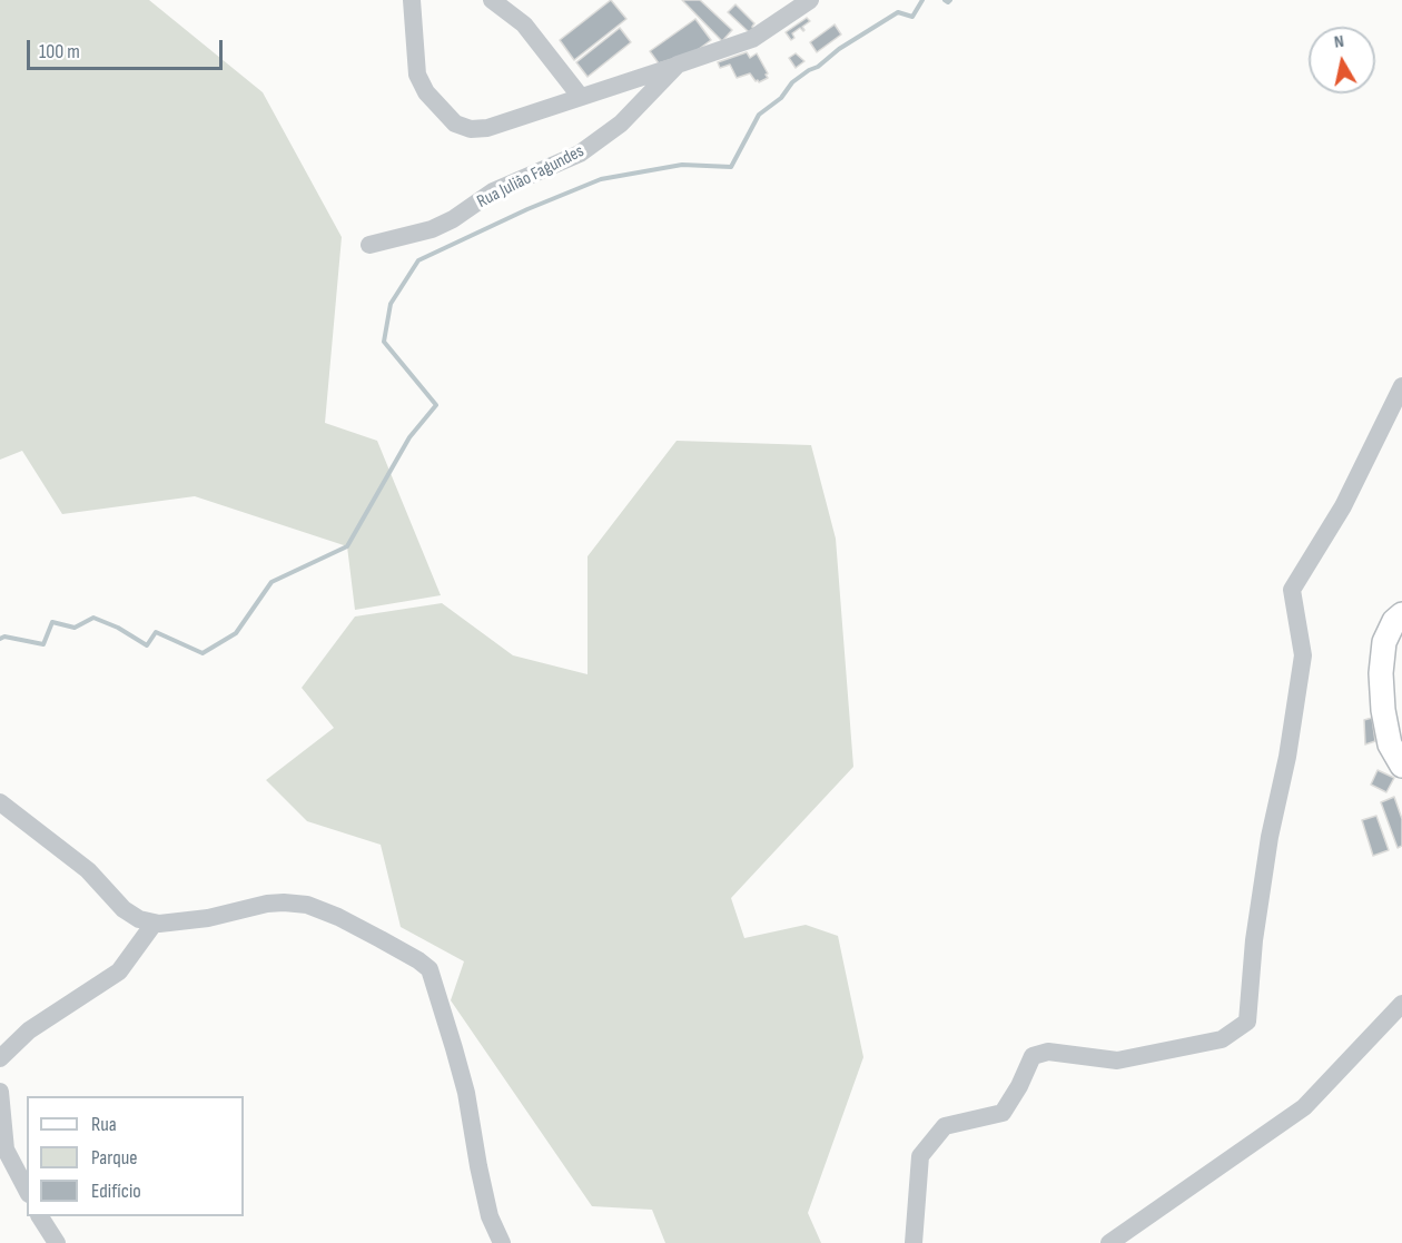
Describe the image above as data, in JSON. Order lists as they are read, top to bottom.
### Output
{
  "streets": {
    "street": ["Rua Julião Fagundes"]
  },
  "legend": ["Rua", "Parque", "Edifício"],
  "scale_bar": "100 m",
  "north": "top"
}
